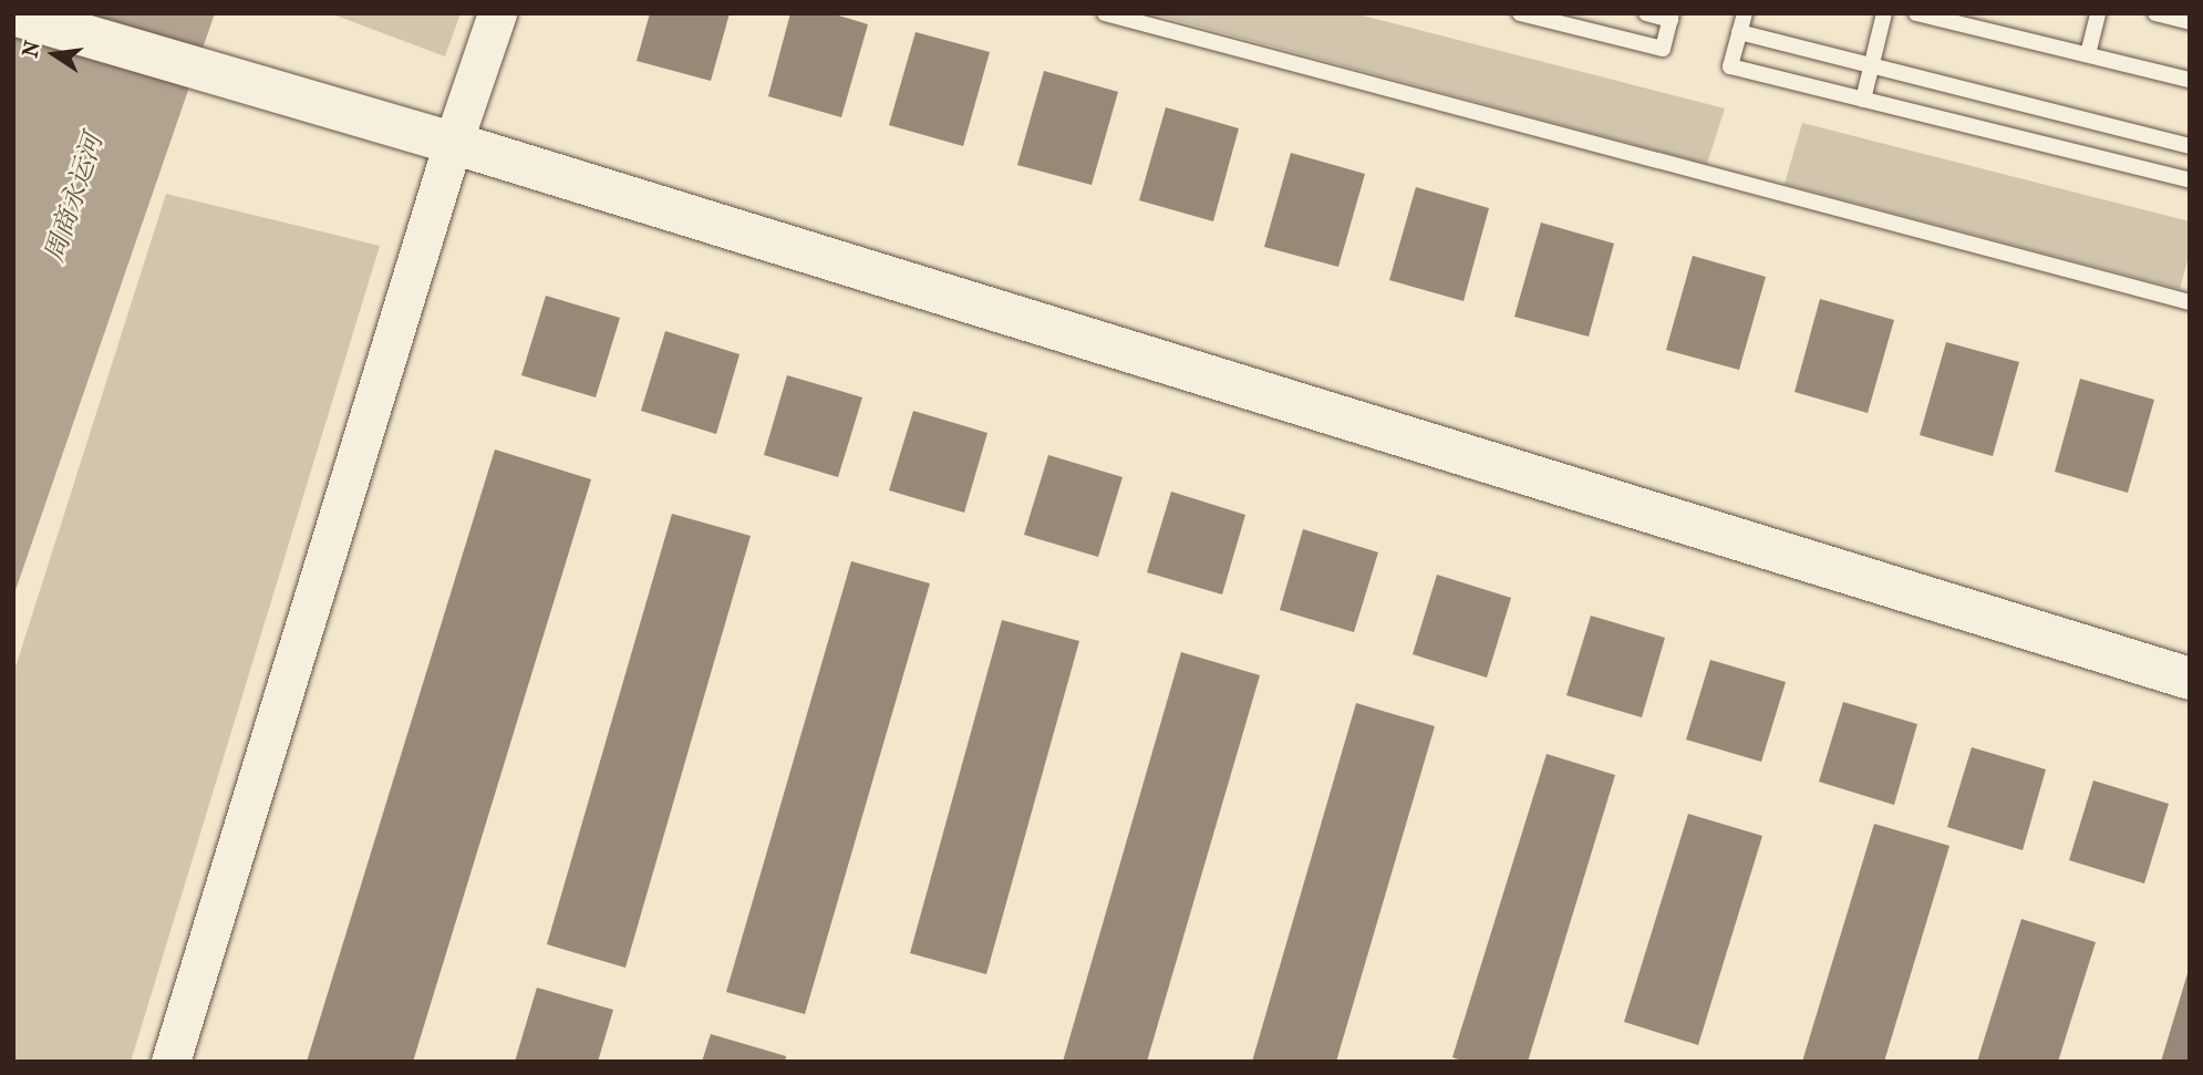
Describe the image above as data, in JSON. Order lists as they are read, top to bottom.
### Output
{
  "water": ["周商永运河"],
  "north": "left"
}
